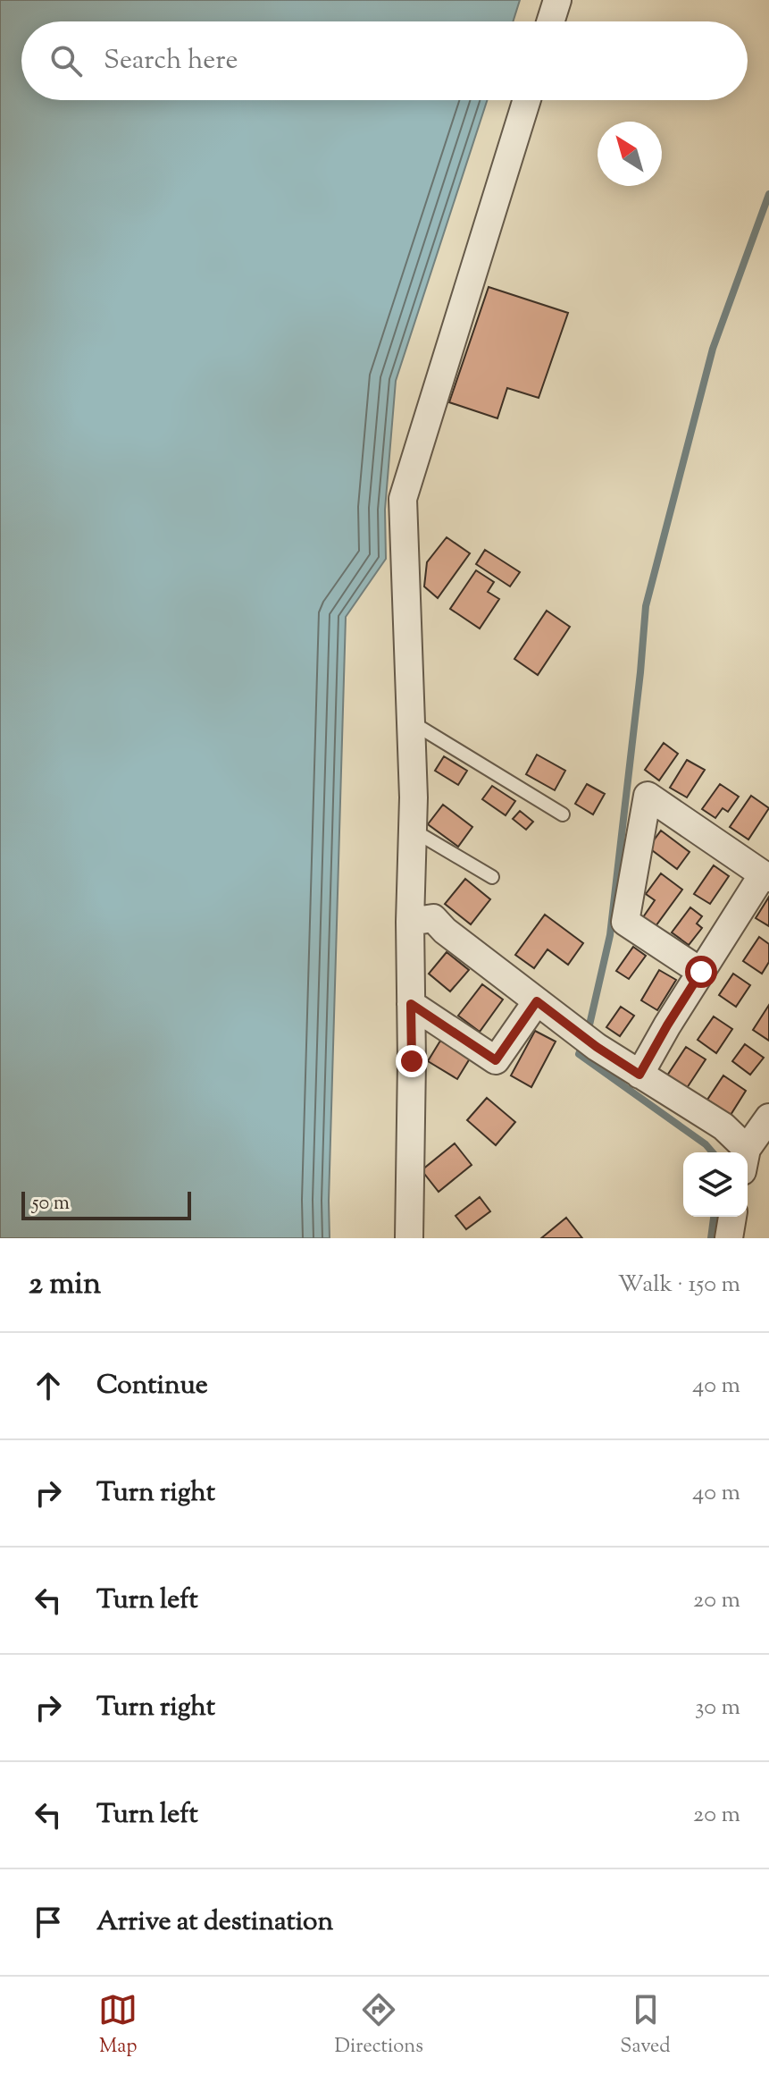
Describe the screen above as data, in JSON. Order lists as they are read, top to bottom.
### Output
{
  "scale_bar": "50 m",
  "north": "top left",
  "page": {
    "search": "Search here",
    "scale": "50 m",
    "heading": ["2 min", "Walk · 150 m"],
    "list": [
      ["Continue", "40 m"],
      ["Turn right", "40 m"],
      ["Turn left", "20 m"],
      ["Turn right", "30 m"],
      ["Turn left", "20 m"],
      "Arrive at destination"
    ],
    "nav": ["Map", "Directions", "Saved"]
  }
}
